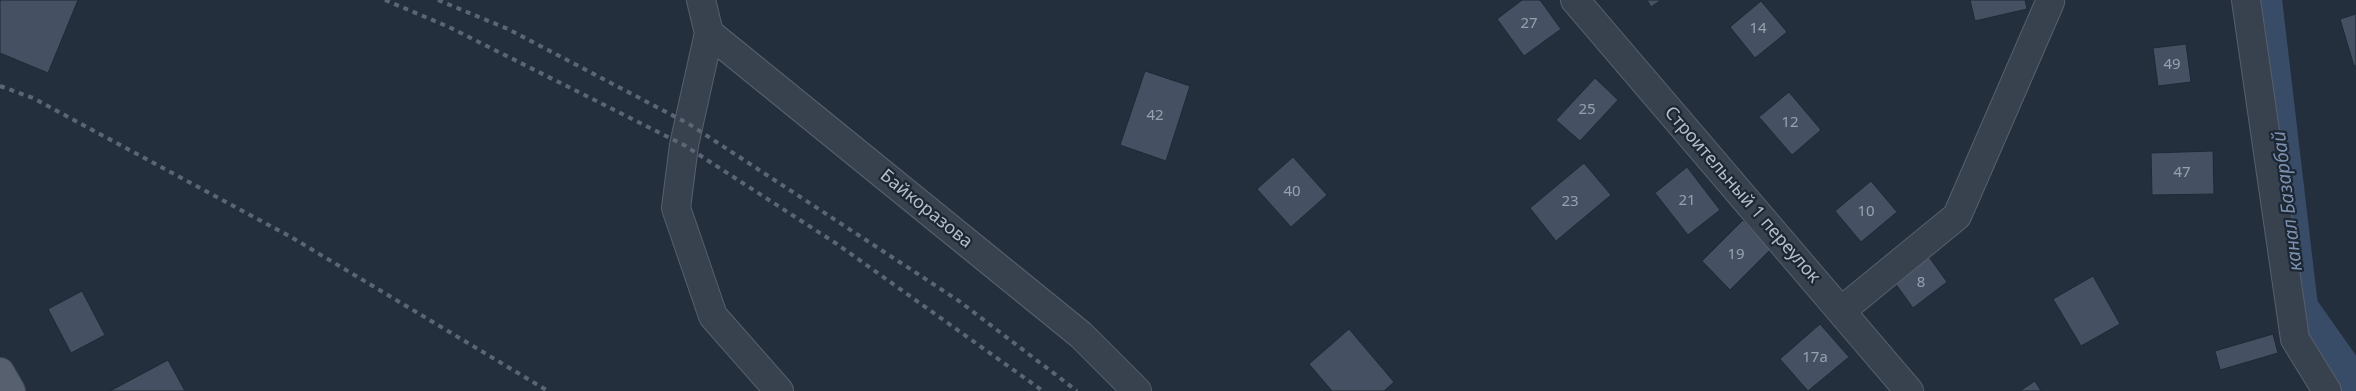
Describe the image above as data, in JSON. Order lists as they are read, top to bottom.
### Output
{
  "streets": {
    "street": ["Строительный 1 переулок", "Байкоразова"]
  },
  "water": ["канал Базарбай"],
  "house_numbers": [
    "27",
    "14",
    "49",
    "25",
    "42",
    "12",
    "47",
    "40",
    "21",
    "23",
    "10",
    "19",
    "8",
    "17а"
  ]
}
